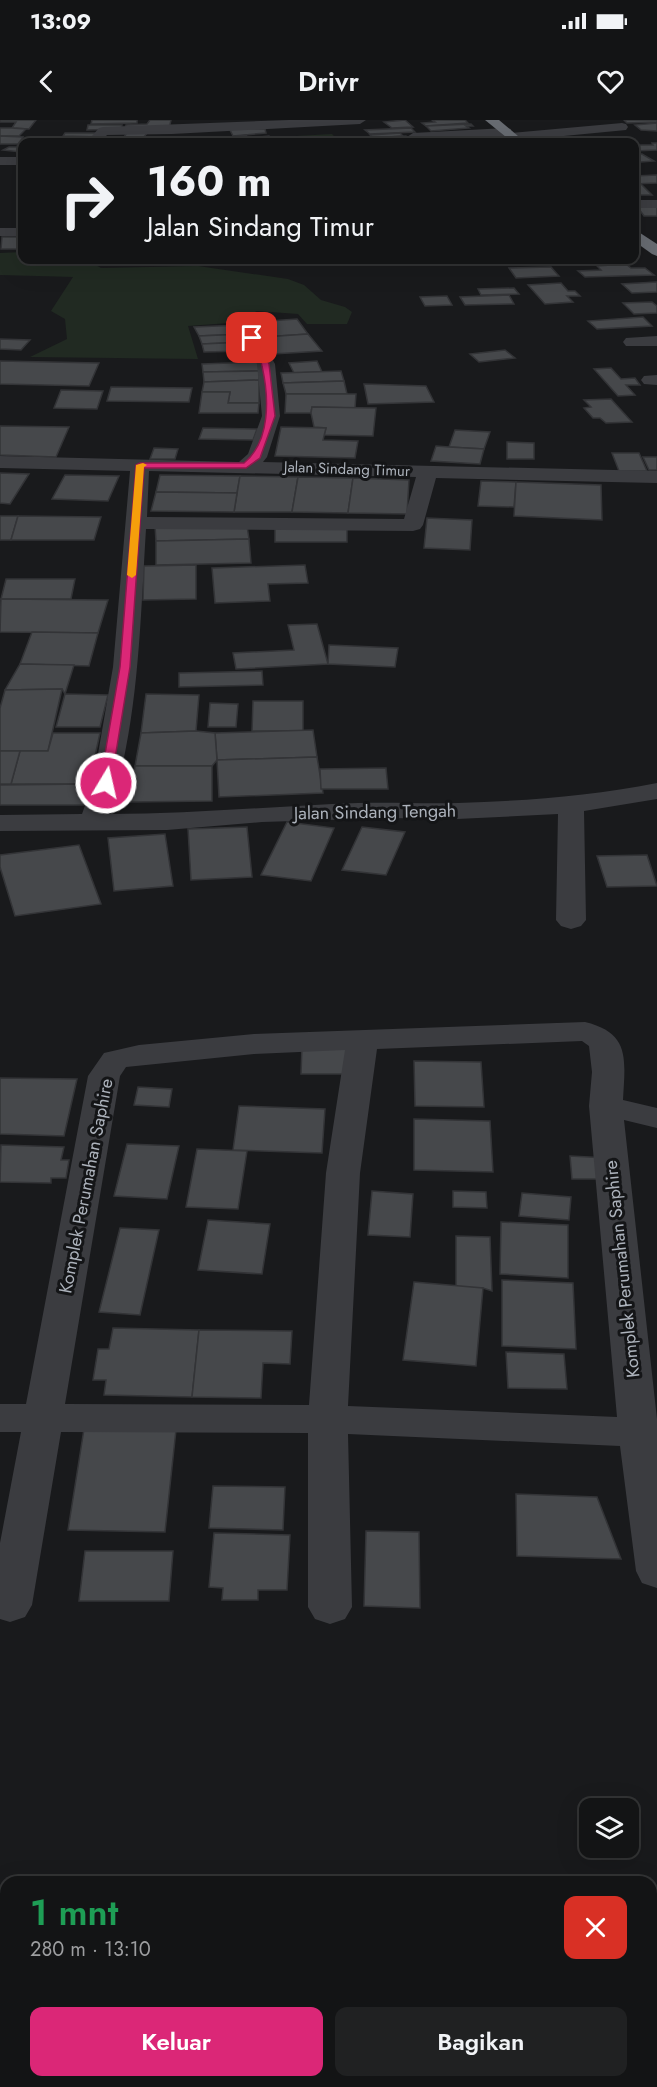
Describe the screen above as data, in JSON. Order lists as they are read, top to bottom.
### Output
{
  "streets": {
    "street": ["Jalan Sindang Timur", "Jalan Sindang Tengah", "Komplek Perumahan Saphire"]
  },
  "page": {
    "status": "13:09",
    "header": "Drivr",
    "turn": ["160 m", "Jalan Sindang Timur"],
    "heading": ["1 mnt", "280 m · 13:10"],
    "buttons": ["Keluar", "Bagikan"]
  }
}
